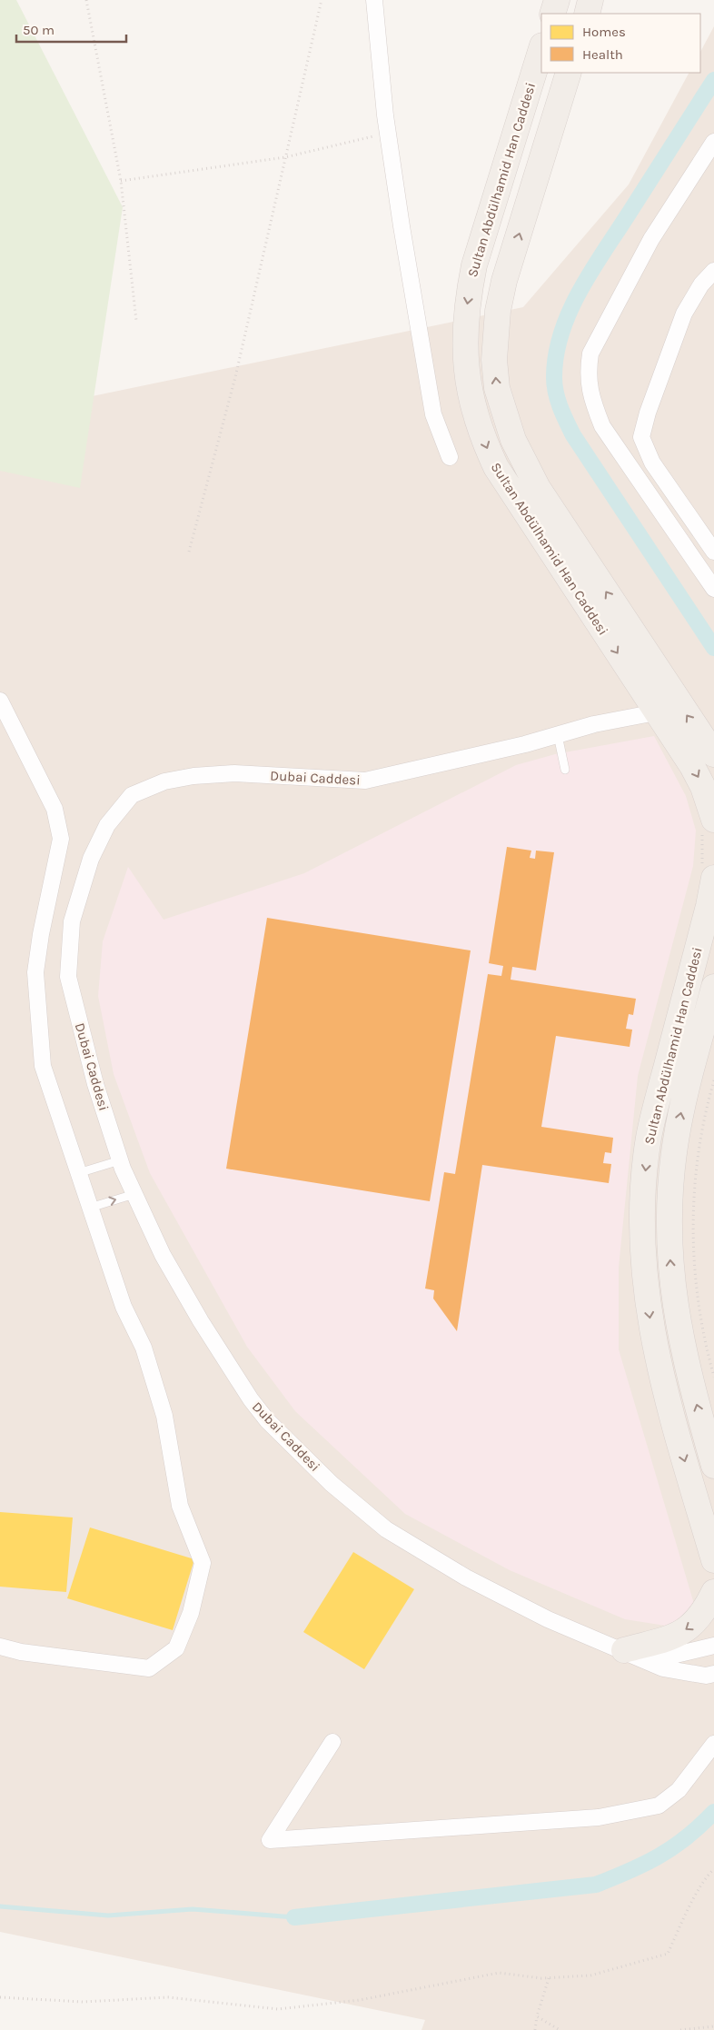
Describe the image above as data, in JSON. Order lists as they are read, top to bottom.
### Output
{
  "streets": {
    "main road": ["Sultan Abdülhamid Han Caddesi"],
    "street": ["Dubai Caddesi"]
  },
  "crossings": [
    ["Sultan Abdülhamid Han Caddesi", "Dubai Caddesi"]
  ],
  "legend": ["Homes", "Health"],
  "scale_bar": "50 m"
}
